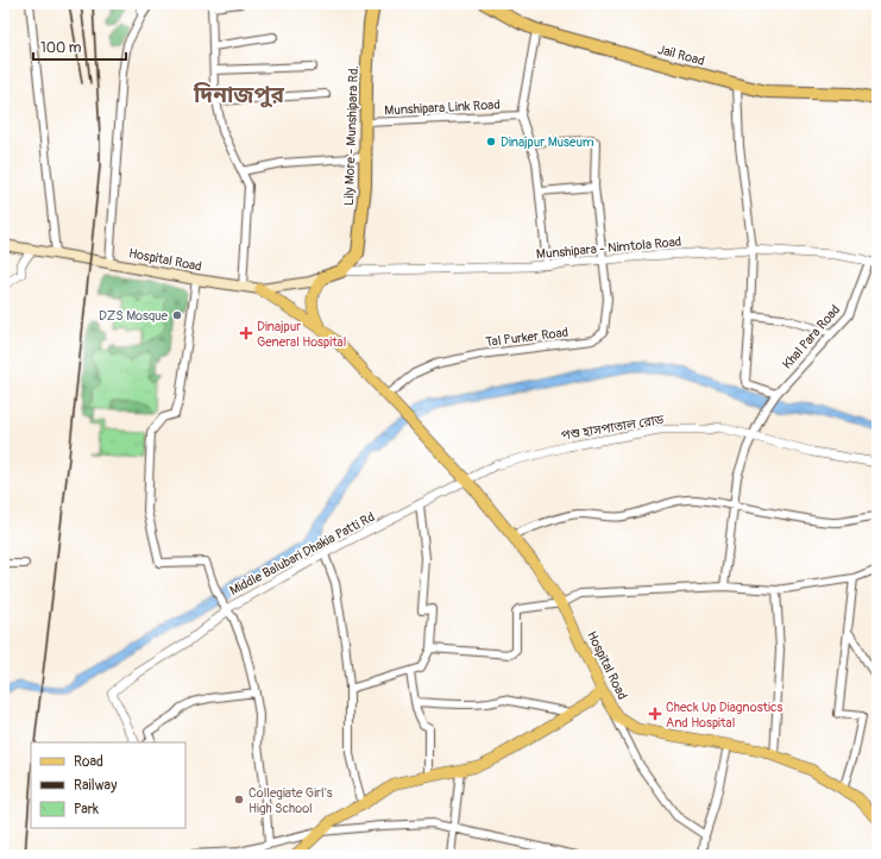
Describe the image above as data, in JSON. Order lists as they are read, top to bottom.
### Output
{
  "streets": {
    "highway": ["Jail Road", "Lily More - Munshipara Rd."],
    "main road": ["Hospital Road"],
    "street": [
      "Munshipara Link Road",
      "Munshipara - Nimtola Road",
      "Tal Purker Road",
      "Khal Para Road",
      "পশু হাসপাতাল রোড",
      "Middle Balubari Dhakia Patti Rd"
    ]
  },
  "crossings": [
    ["Munshipara Link Road", "Lily More - Munshipara Rd."],
    ["Lily More - Munshipara Rd.", "Munshipara - Nimtola Road"],
    ["Lily More - Munshipara Rd.", "Hospital Road"],
    ["Munshipara - Nimtola Road", "Tal Purker Road"],
    ["Munshipara - Nimtola Road", "Khal Para Road"],
    ["Hospital Road", "Tal Purker Road"],
    ["Hospital Road", "পশু হাসপাতাল রোড"],
    ["Hospital Road", "Middle Balubari Dhakia Patti Rd"],
    ["Khal Para Road", "পশু হাসপাতাল রোড"],
    ["পশু হাসপাতাল রোড", "Middle Balubari Dhakia Patti Rd"]
  ],
  "districts": ["দিনাজপুর"],
  "places": {
    "other": ["Dinajpur Museum", "DZS Mosque", "Collegiate Girl's High School"],
    "health": ["Dinajpur General Hospital", "Check Up Diagnostics And Hospital"]
  },
  "legend": ["Road", "Railway", "Park"],
  "scale_bar": "100 m"
}
